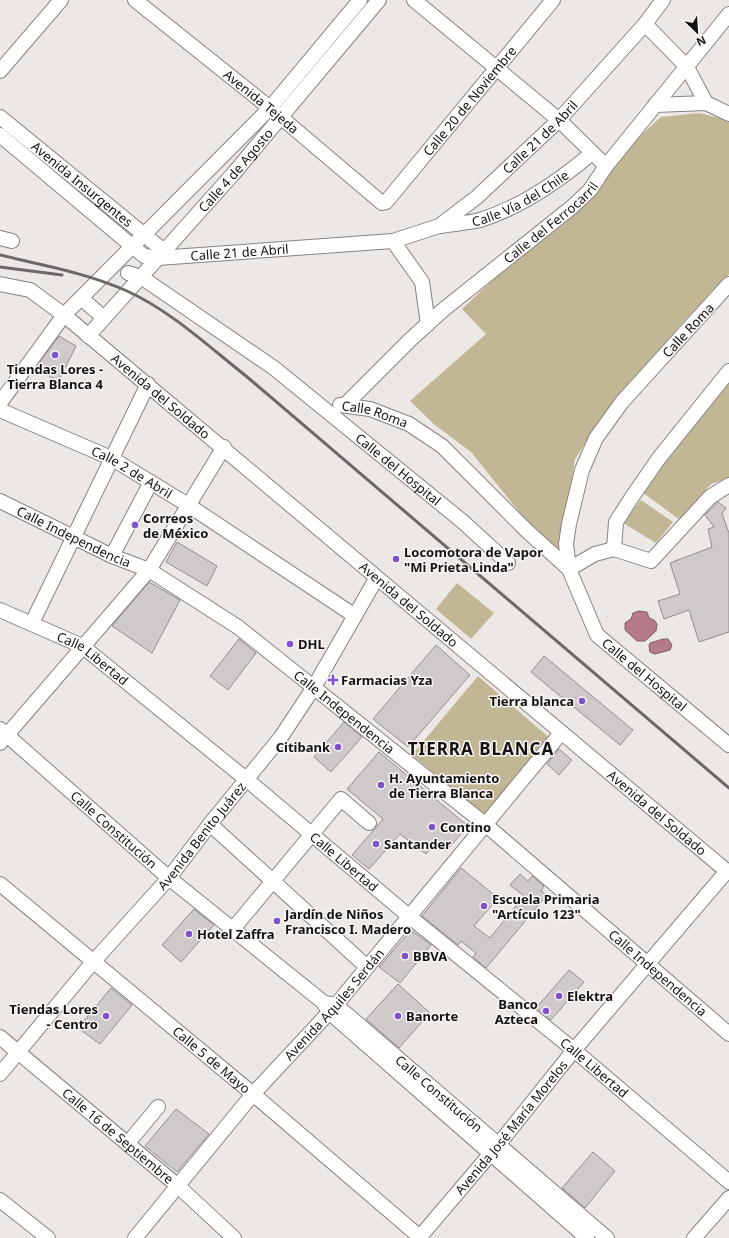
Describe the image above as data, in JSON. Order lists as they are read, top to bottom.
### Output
{
  "streets": {
    "street": [
      "Calle 20 de Noviembre",
      "Avenida Tejeda",
      "Calle 21 de Abril",
      "Calle 4 de Agosto",
      "Avenida Insurgentes",
      "Calle Vía del Chile",
      "Calle del Ferrocarril",
      "Calle Roma",
      "Avenida del Soldado",
      "Calle del Hospital",
      "Calle 2 de Abril",
      "Calle Independencia",
      "Calle Libertad",
      "Calle Constitución",
      "Avenida Benito Juárez",
      "Avenida Aquiles Serdán",
      "Calle 5 de Mayo",
      "Avenida José María Morelos",
      "Calle 16 de Septiembre"
    ]
  },
  "crossings": [
    ["Calle 20 de Noviembre", "Avenida Tejeda"],
    ["Avenida Tejeda", "Calle 4 de Agosto"],
    ["Calle 21 de Abril", "Calle 4 de Agosto"],
    ["Calle 21 de Abril", "Avenida Insurgentes"],
    ["Calle 21 de Abril", "Calle Vía del Chile"],
    ["Calle 4 de Agosto", "Avenida Insurgentes"],
    ["Calle 4 de Agosto", "Calle Roma"],
    ["Calle 4 de Agosto", "Avenida del Soldado"],
    ["Calle del Ferrocarril", "Calle Roma"],
    ["Calle Roma", "Calle del Hospital"],
    ["Avenida del Soldado", "Avenida Benito Juárez"],
    ["Avenida del Soldado", "Avenida Aquiles Serdán"],
    ["Avenida del Soldado", "Avenida José María Morelos"],
    ["Calle 2 de Abril", "Avenida Benito Juárez"],
    ["Calle Independencia", "Avenida Benito Juárez"],
    ["Calle Independencia", "Avenida Aquiles Serdán"],
    ["Calle Independencia", "Avenida José María Morelos"],
    ["Calle Libertad", "Avenida Benito Juárez"],
    ["Calle Libertad", "Avenida Aquiles Serdán"],
    ["Calle Libertad", "Avenida José María Morelos"],
    ["Calle Constitución", "Avenida Benito Juárez"],
    ["Calle Constitución", "Avenida Aquiles Serdán"],
    ["Calle Constitución", "Avenida José María Morelos"],
    ["Avenida Benito Juárez", "Calle 5 de Mayo"],
    ["Avenida Benito Juárez", "Calle 16 de Septiembre"],
    ["Avenida Aquiles Serdán", "Calle 5 de Mayo"],
    ["Avenida Aquiles Serdán", "Calle 16 de Septiembre"],
    ["Calle 5 de Mayo", "Avenida José María Morelos"]
  ],
  "districts": ["TIERRA BLANCA"],
  "places": {
    "other": [
      "Tiendas Lores - Tierra Blanca 4",
      "Correos de México",
      "Locomotora de Vapor \"Mi Prieta Linda\"",
      "DHL",
      "Tierra blanca",
      "Citibank",
      "H. Ayuntamiento de Tierra Blanca",
      "Contino",
      "Santander",
      "Escuela Primaria \"Artículo 123\"",
      "Jardín de Niños Francisco I. Madero",
      "Hotel Zaffra",
      "BBVA",
      "Elektra",
      "Banco Azteca",
      "Tiendas Lores - Centro",
      "Banorte"
    ],
    "health": ["Farmacias Yza"]
  },
  "north": "bottom right"
}
